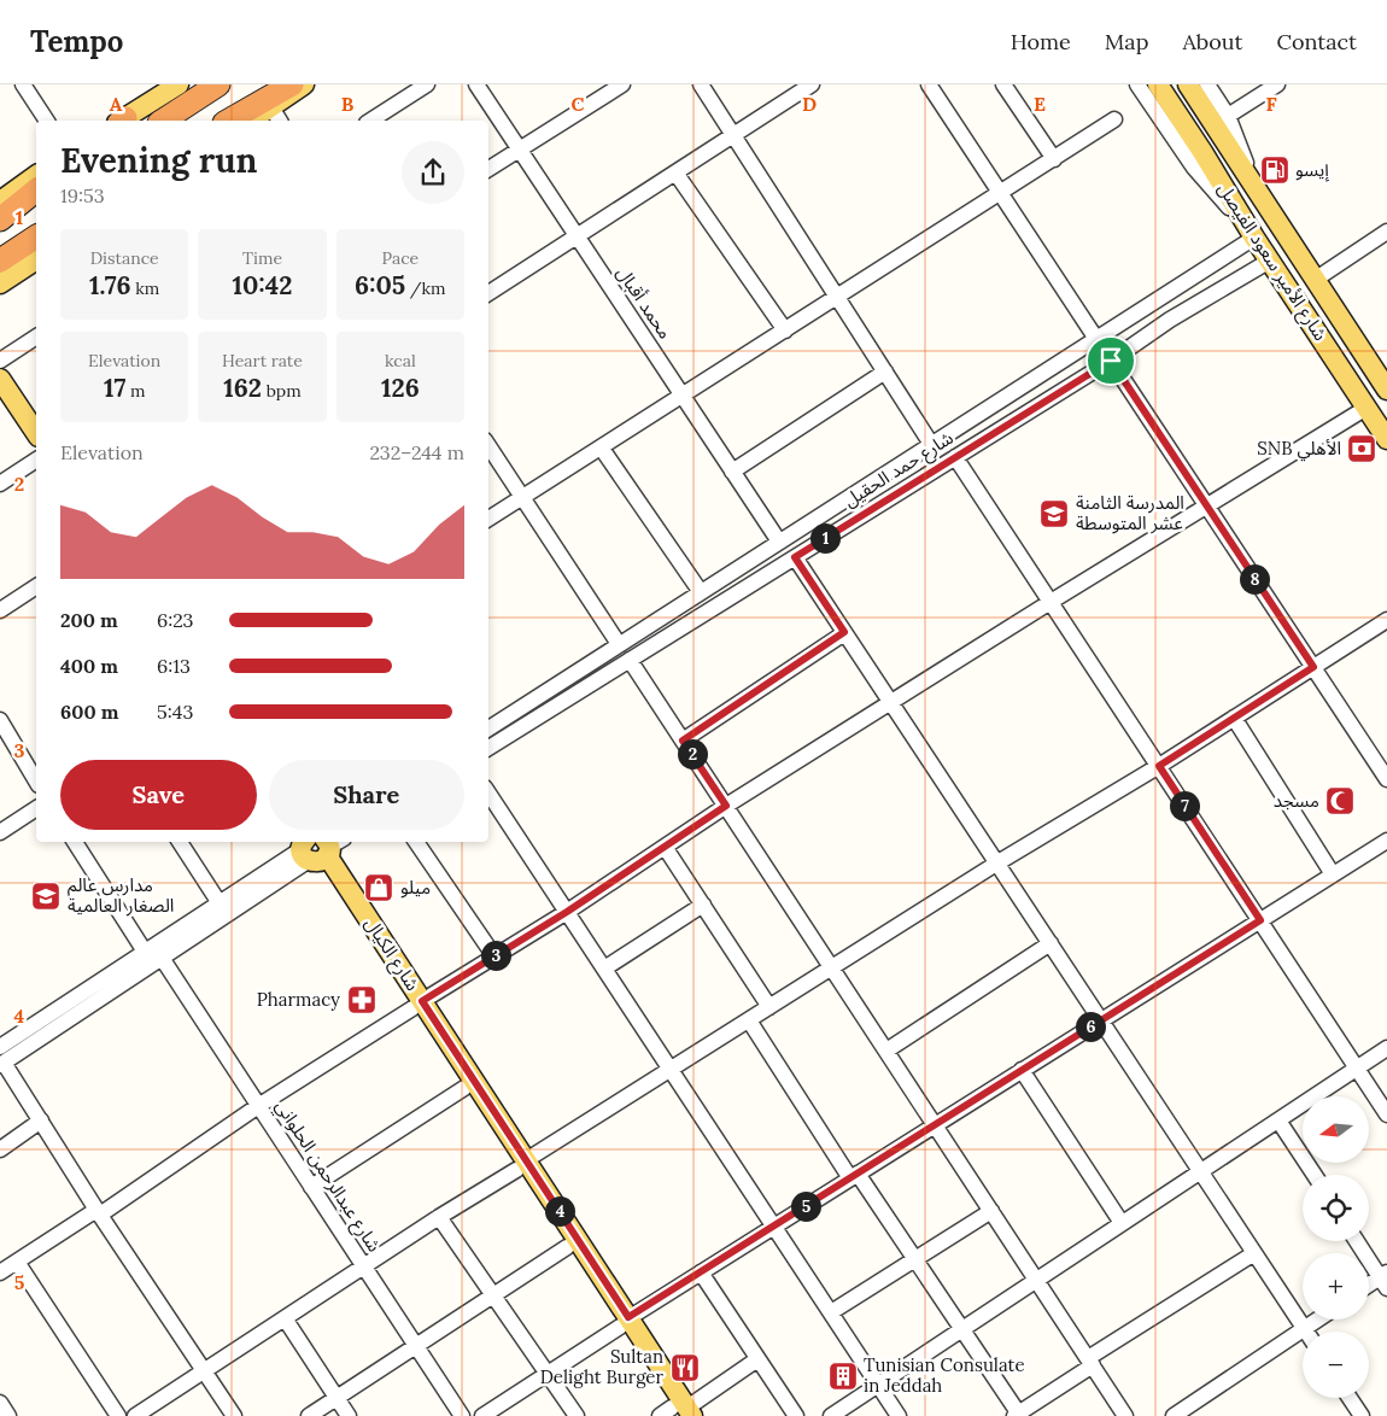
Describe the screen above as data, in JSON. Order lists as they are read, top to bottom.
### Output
{
  "streets": {
    "main road": ["شارع الأمير سعود الفيصل", "شارع الكيال"],
    "street": ["محمد أقبال", "شارع حمد الحقيل", "شارع عبدالرحمن الحلواني"]
  },
  "crossings": [
    ["شارع الأمير سعود الفيصل", "شارع حمد الحقيل"],
    ["محمد أقبال", "شارع حمد الحقيل"]
  ],
  "places": {
    "fuel station": ["إيسو"],
    "bank": ["SNB الأهلي"],
    "school or university": ["المدرسة الثامنة عشر المتوسطة", "مدارس عالم الصغار العالمية"],
    "mosque": ["مسجد"],
    "shop": ["ميلو"],
    "pharmacy": ["Pharmacy"],
    "restaurant": ["Sultan Delight Burger"],
    "building": ["Tunisian Consulate in Jeddah"]
  },
  "north": "left",
  "page": {
    "header": "Tempo",
    "nav": [
      "Home",
      "Map",
      "About",
      "Contact"
    ],
    "heading": ["Evening run", "19:53"],
    "stats": [
      ["Distance", "1.76 km"],
      ["Time", "10:42"],
      ["Pace", "6:05 /km"],
      ["Elevation", "17 m"],
      ["Heart rate", "162 bpm"],
      ["kcal", "126"]
    ],
    "chart": ["Elevation", "232–244 m"],
    "pins": [
      "1",
      "8",
      "2",
      "7",
      "3",
      "6",
      "5",
      "4"
    ],
    "list": [
      {
        "name": "200 m",
        "note": "6:23"
      },
      {
        "name": "400 m",
        "note": "6:13"
      },
      {
        "name": "600 m",
        "note": "5:43"
      }
    ],
    "buttons": ["Save", "Share"],
    "map_buttons": ["+", "−"]
  },
  "grid": {
    "columns": [
      "A",
      "B",
      "C",
      "D",
      "E",
      "F"
    ],
    "rows": [
      "1",
      "2",
      "3",
      "4",
      "5"
    ]
  }
}
